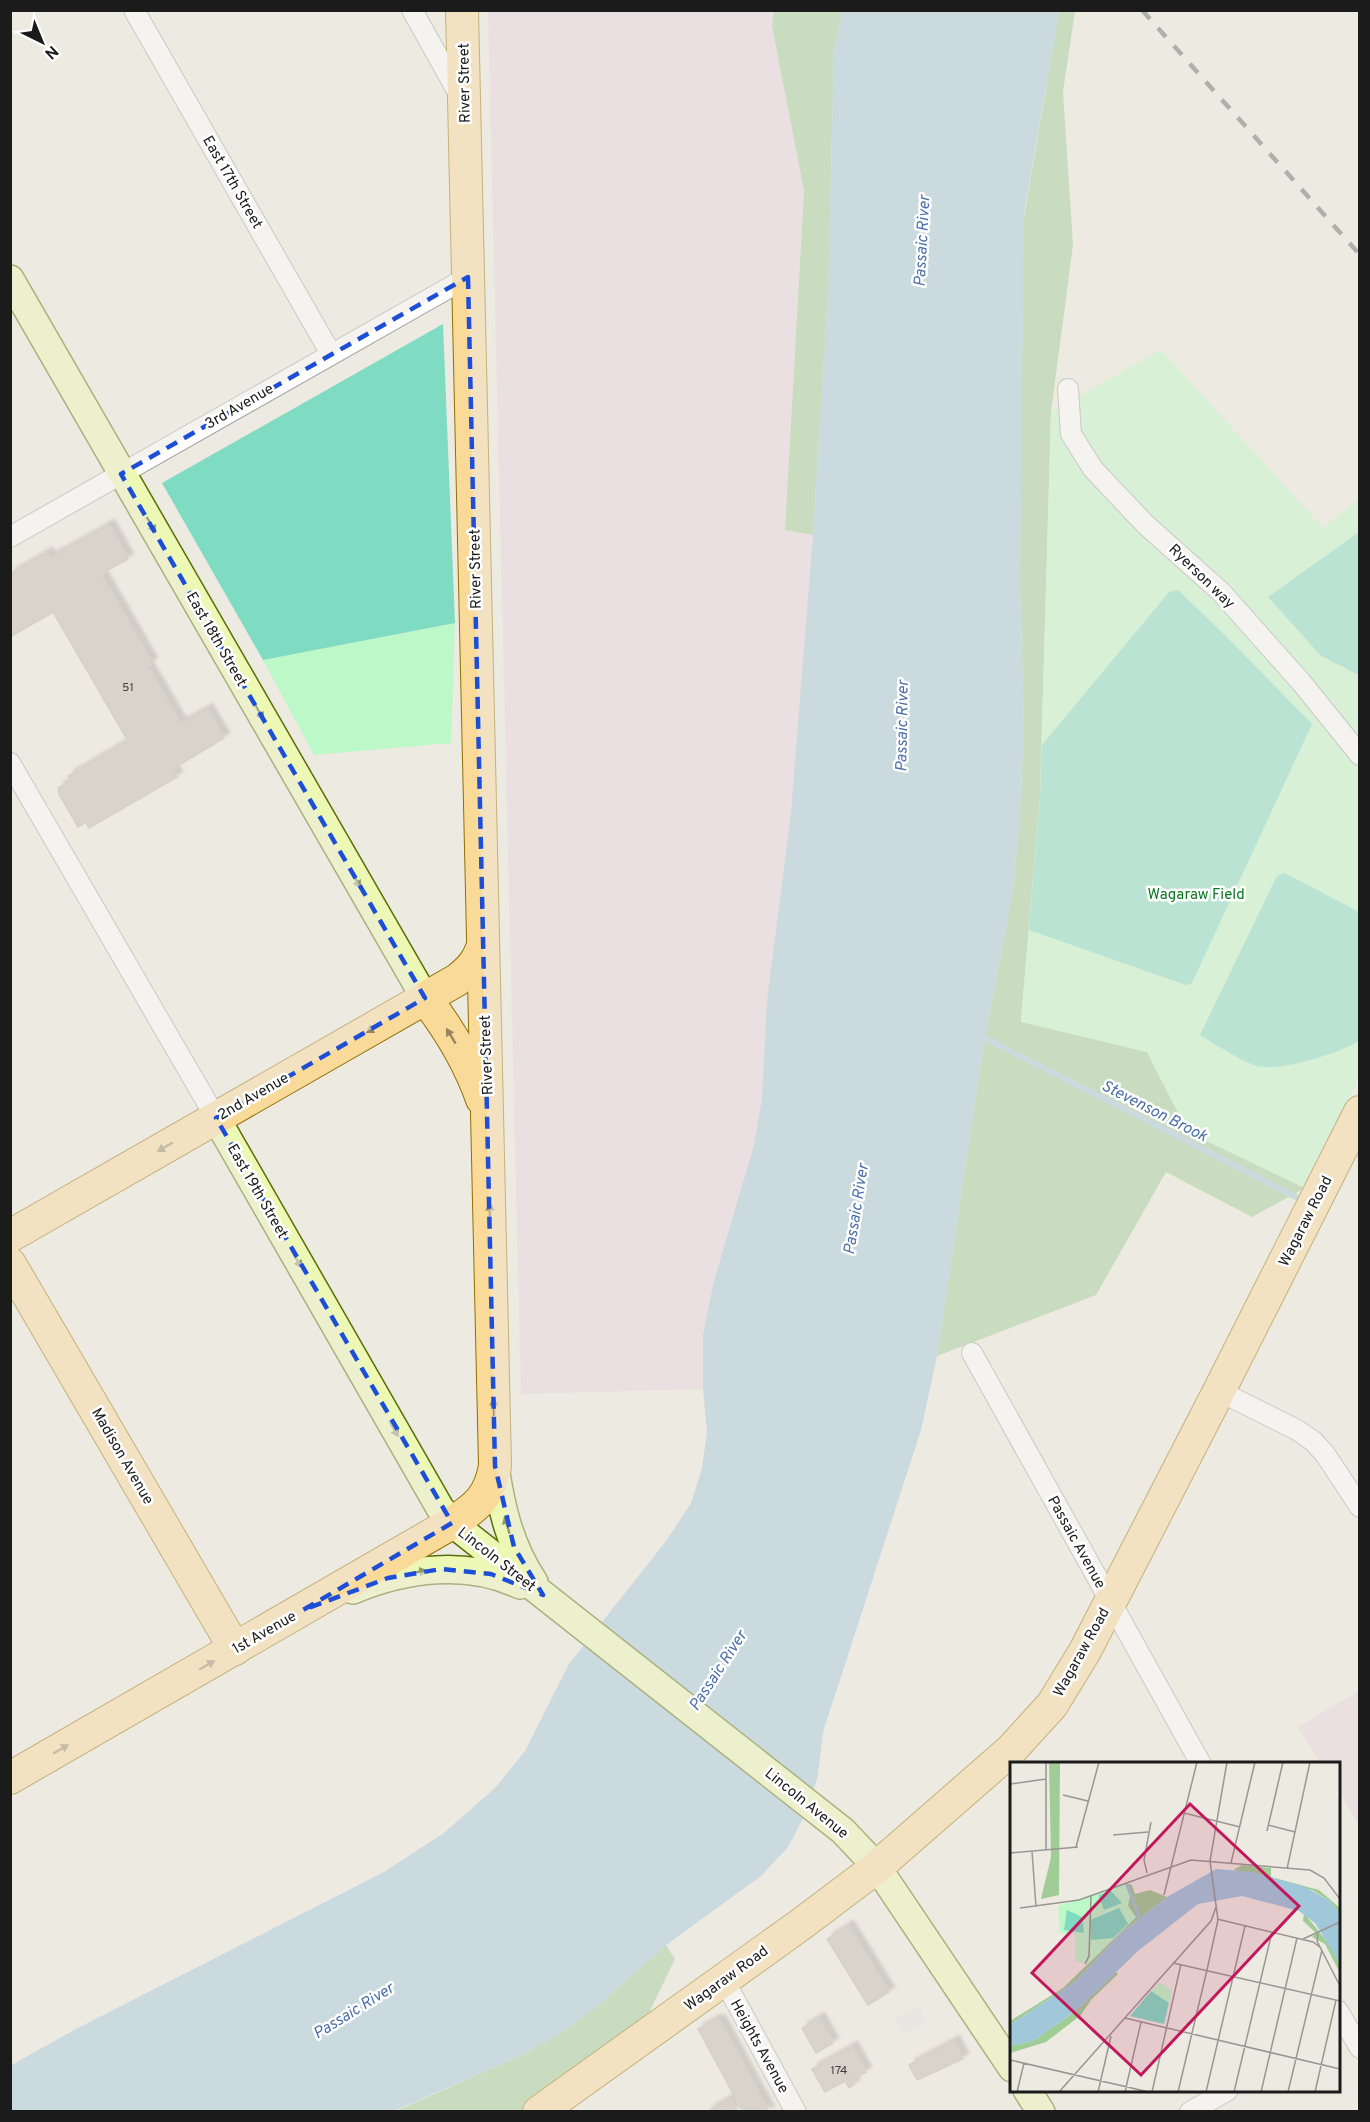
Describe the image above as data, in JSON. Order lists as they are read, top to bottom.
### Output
{
  "streets": {
    "main road": [
      "River Street",
      "East 18th Street",
      "2nd Avenue",
      "East 19th Street",
      "Wagaraw Road",
      "Madison Avenue",
      "Lincoln Street",
      "1st Avenue",
      "Lincoln Avenue"
    ],
    "street": [
      "East 17th Street",
      "3rd Avenue",
      "Ryerson way",
      "Passaic Avenue",
      "Heights Avenue"
    ]
  },
  "crossings": [
    ["River Street", "3rd Avenue"],
    ["River Street", "East 18th Street"],
    ["River Street", "2nd Avenue"],
    ["River Street", "Lincoln Street"],
    ["River Street", "1st Avenue"],
    ["River Street", "Lincoln Avenue"],
    ["East 17th Street", "3rd Avenue"],
    ["3rd Avenue", "East 18th Street"],
    ["East 18th Street", "2nd Avenue"],
    ["2nd Avenue", "East 19th Street"],
    ["East 19th Street", "Lincoln Street"],
    ["East 19th Street", "1st Avenue"],
    ["Wagaraw Road", "Passaic Avenue"],
    ["Wagaraw Road", "Lincoln Avenue"],
    ["Wagaraw Road", "Heights Avenue"],
    ["Madison Avenue", "1st Avenue"],
    ["Lincoln Street", "1st Avenue"],
    ["Lincoln Street", "Lincoln Avenue"]
  ],
  "one_way": [
    "East 18th Street",
    "2nd Avenue",
    "East 19th Street",
    "1st Avenue"
  ],
  "water": ["Passaic River", "Stevenson Brook"],
  "parks": ["Wagaraw Field"],
  "house_numbers": ["51", "174"],
  "north": "bottom right"
}
